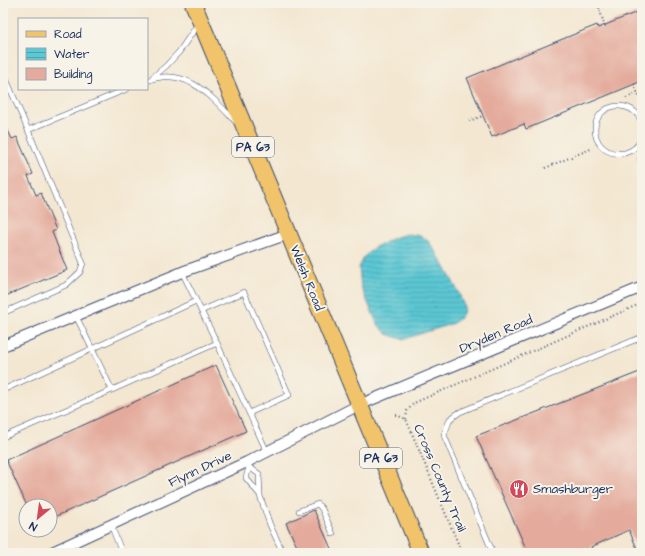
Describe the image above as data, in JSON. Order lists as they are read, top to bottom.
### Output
{
  "streets": {
    "main road": ["PA 63", "Welsh Road"],
    "street": ["Dryden Road", "Flynn Drive"],
    "path": ["Cross County Trail"]
  },
  "crossings": [
    ["Welsh Road", "Dryden Road"],
    ["Welsh Road", "Flynn Drive"],
    ["Dryden Road", "Flynn Drive"]
  ],
  "places": {
    "restaurant": ["Smashburger"]
  },
  "legend": ["Road", "Water", "Building"],
  "north": "bottom left"
}
